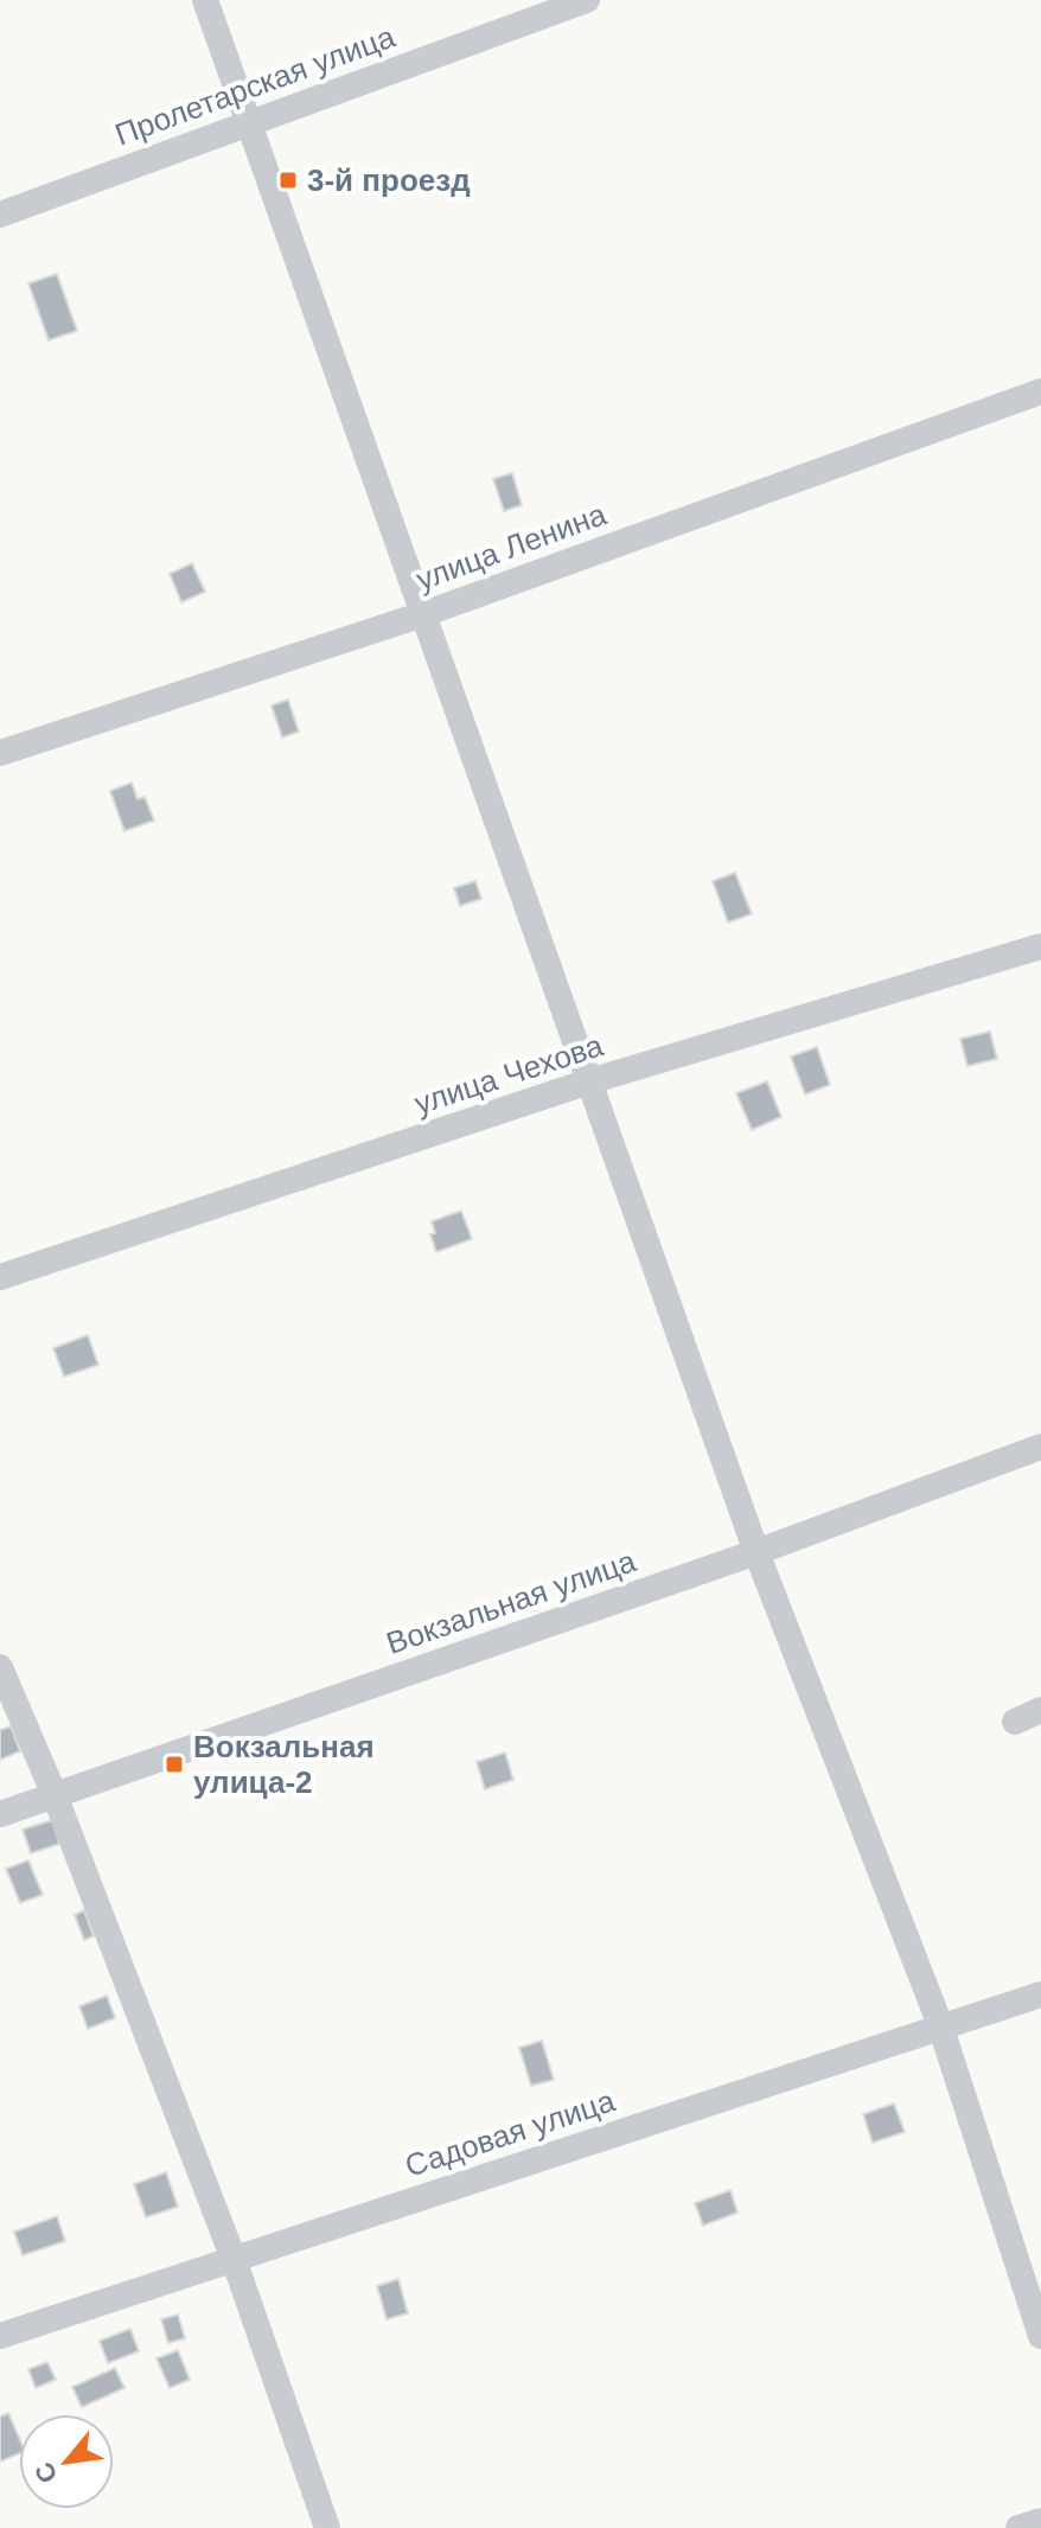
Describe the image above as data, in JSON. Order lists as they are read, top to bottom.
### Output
{
  "streets": {
    "street": [
      "Пролетарская улица",
      "улица Ленина",
      "улица Чехова",
      "Вокзальная улица",
      "Садовая улица"
    ]
  },
  "places": {
    "transit": ["3-й проезд", "Вокзальная улица-2"]
  },
  "north": "bottom left"
}
